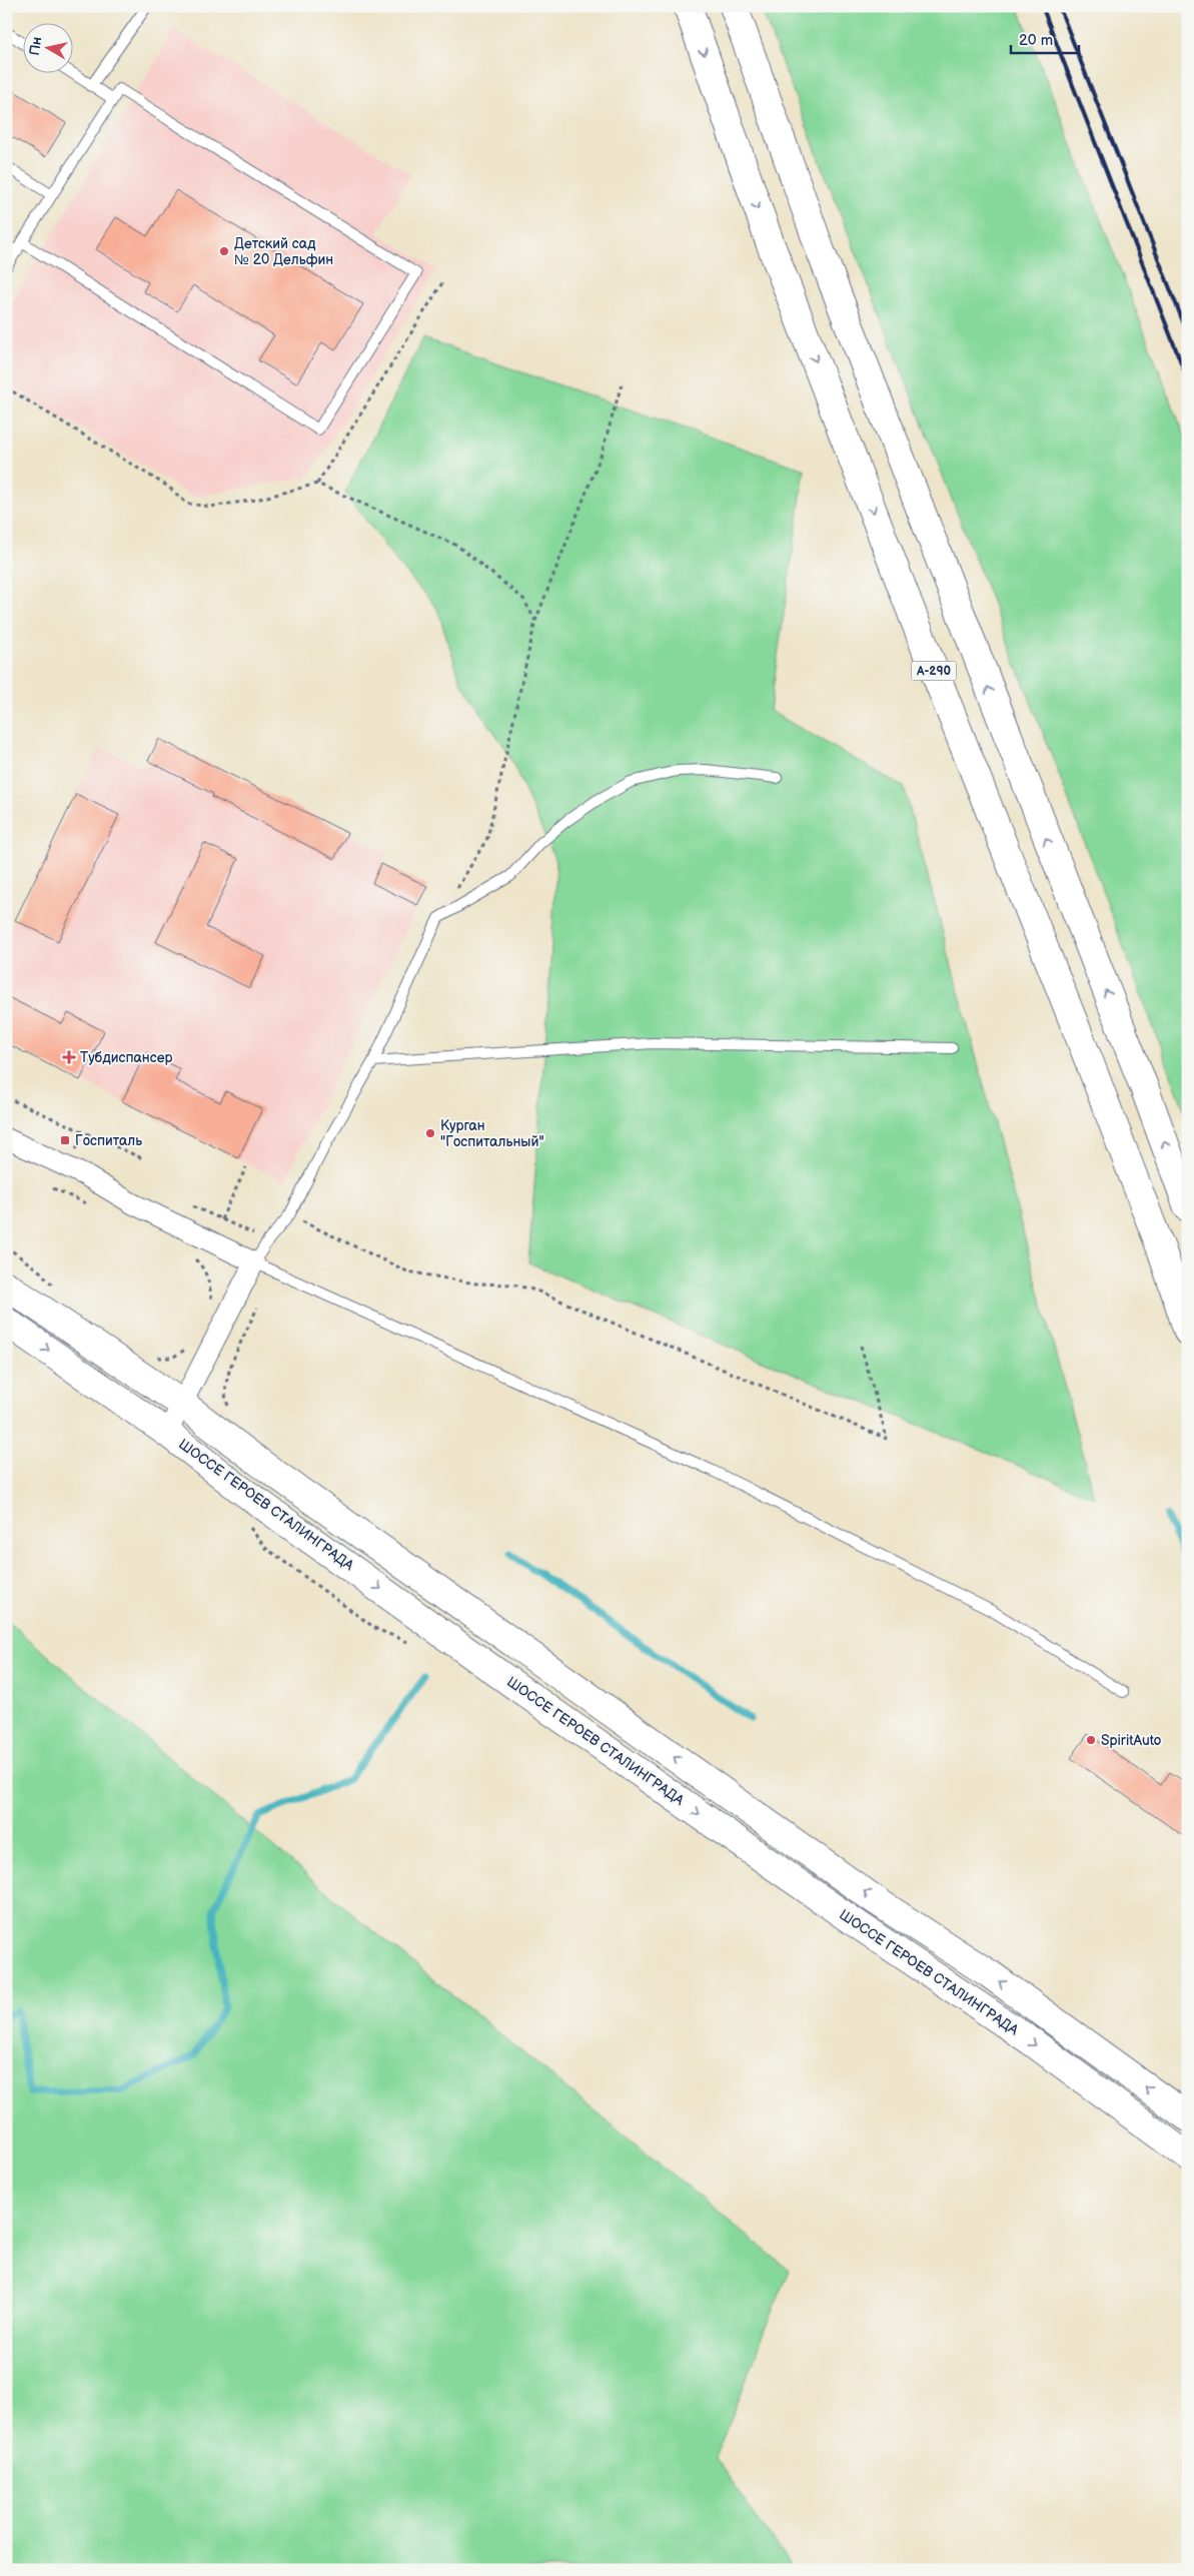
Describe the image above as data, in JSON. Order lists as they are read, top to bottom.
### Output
{
  "streets": {
    "main road": ["А-290", "ШОССЕ ГЕРОЕВ СТАЛИНГРАДА"]
  },
  "places": {
    "other": ["Детский сад № 20 Дельфин", "Курган \"Госпитальный\"", "SpiritAuto"],
    "health": ["Тубдиспансер"],
    "transit": ["Госпиталь"]
  },
  "scale_bar": "20 m",
  "north": "left"
}
